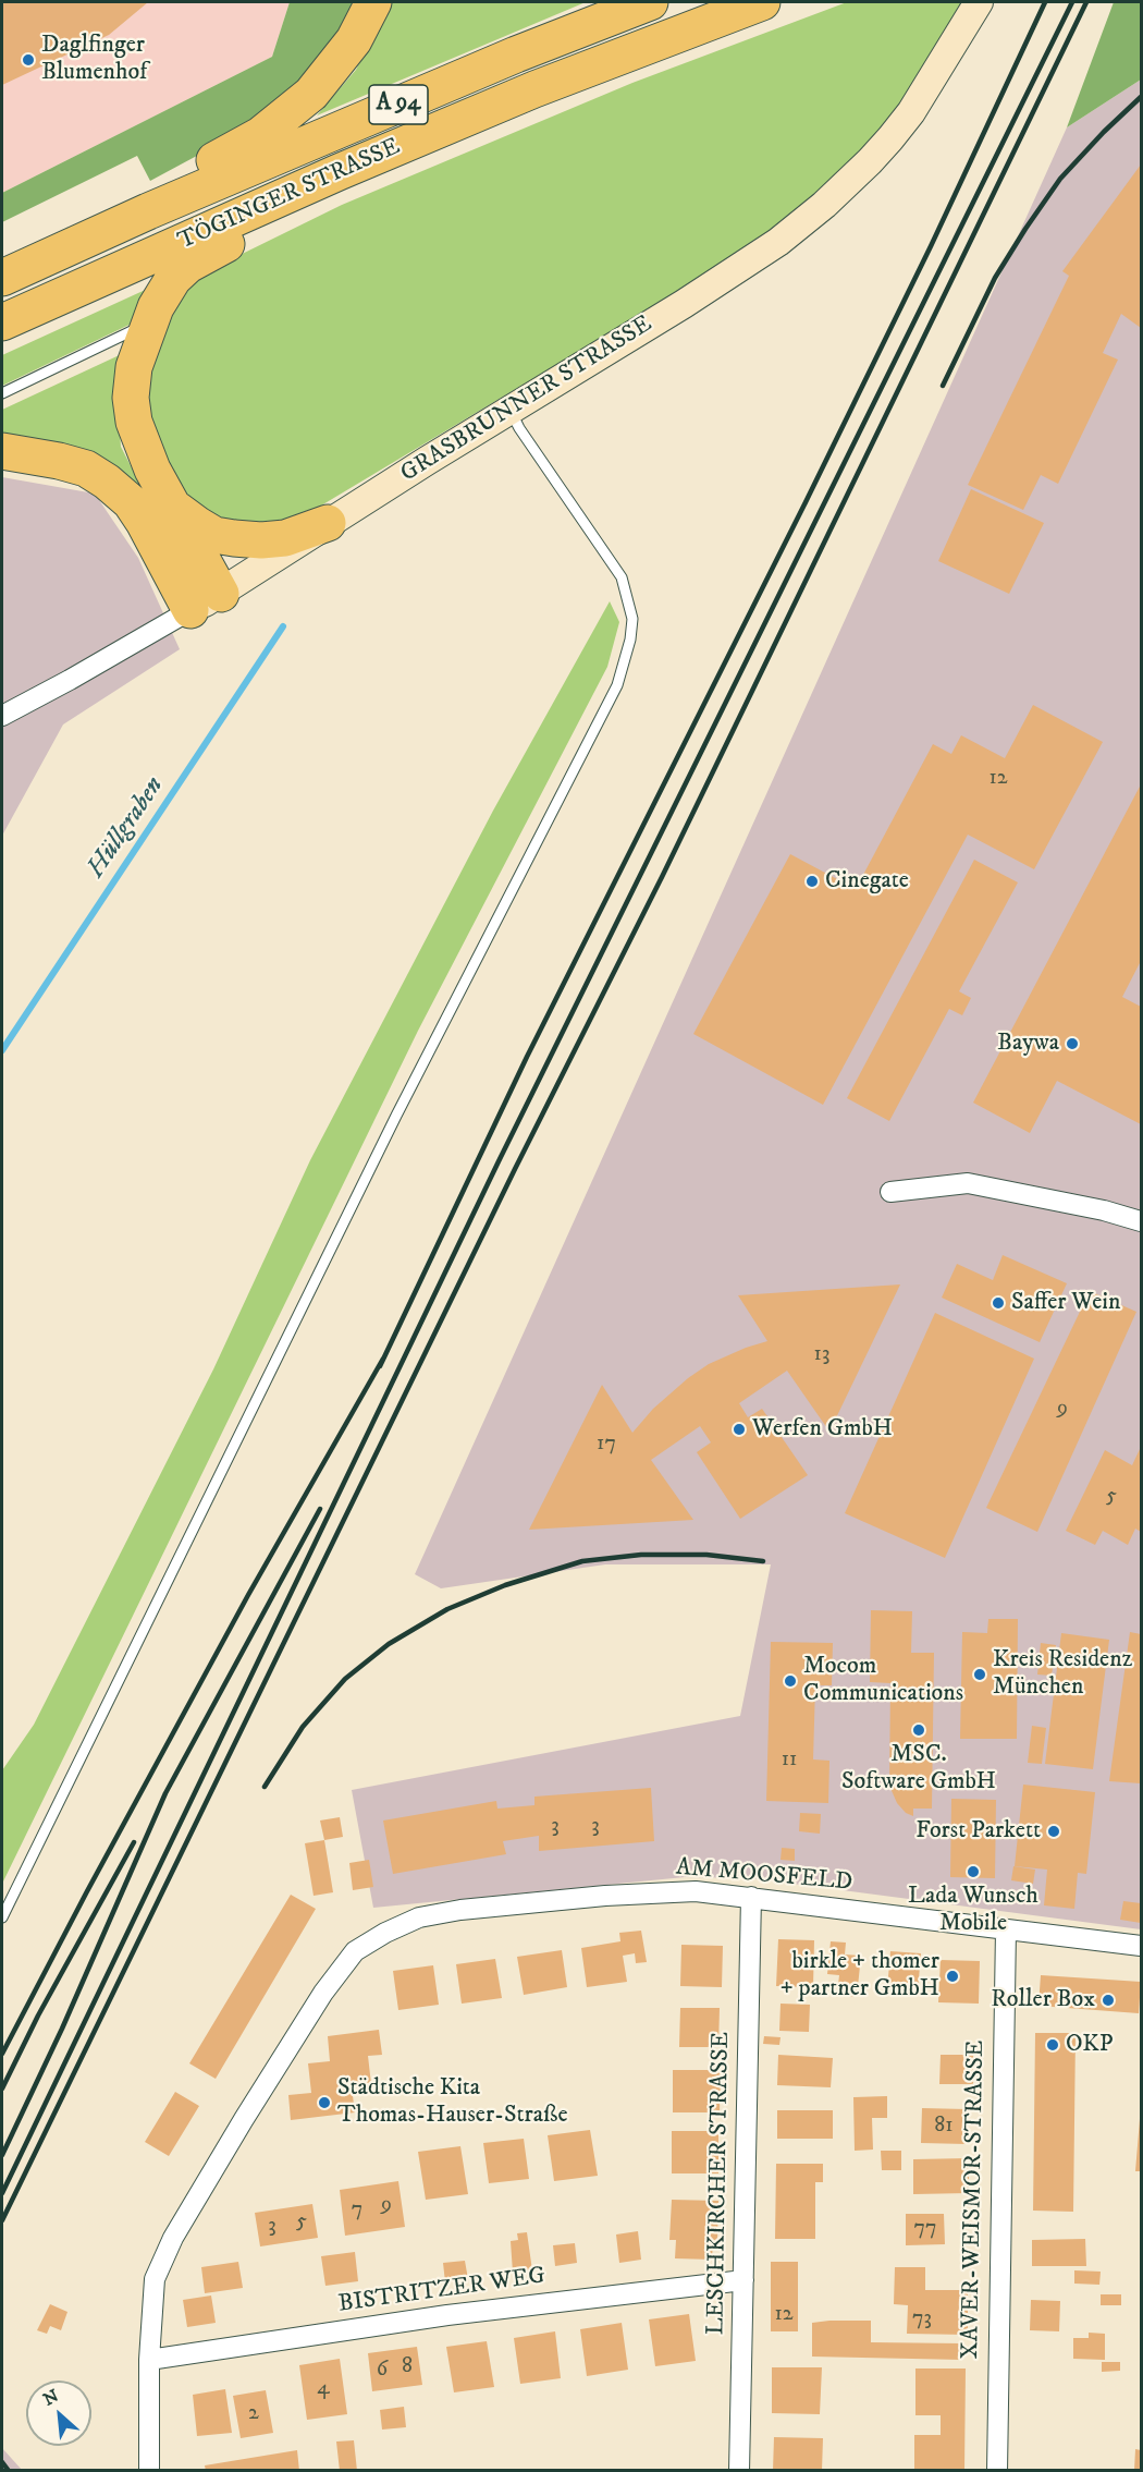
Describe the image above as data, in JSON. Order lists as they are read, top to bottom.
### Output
{
  "streets": {
    "highway": ["A 94", "TÖGINGER STRASSE"],
    "street": [
      "GRASBRUNNER STRASSE",
      "AM MOOSFELD",
      "LESCHKIRCHER STRASSE",
      "XAVER-WEISMOR-STRASSE",
      "BISTRITZER WEG"
    ]
  },
  "crossings": [
    ["AM MOOSFELD", "LESCHKIRCHER STRASSE"],
    ["AM MOOSFELD", "XAVER-WEISMOR-STRASSE"],
    ["AM MOOSFELD", "BISTRITZER WEG"],
    ["LESCHKIRCHER STRASSE", "BISTRITZER WEG"]
  ],
  "water": ["Hüllgraben"],
  "places": [
    "Daglfinger Blumenhof",
    "Cinegate",
    "Baywa",
    "Saffer Wein",
    "Werfen GmbH",
    "Kreis Residenz München",
    "Mocom Communications",
    "MSC. Software GmbH",
    "Forst Parkett",
    "Lada Wunsch Mobile",
    "birkle + thomer + partner GmbH",
    "Roller Box",
    "OKP",
    "Städtische Kita Thomas-Hauser-Straße"
  ],
  "house_numbers": [
    "12",
    "13",
    "9",
    "17",
    "5",
    "11",
    "3",
    "3",
    "81",
    "9",
    "7",
    "5",
    "3",
    "77",
    "12",
    "73",
    "8",
    "6",
    "4",
    "2"
  ],
  "north": "top left"
}
